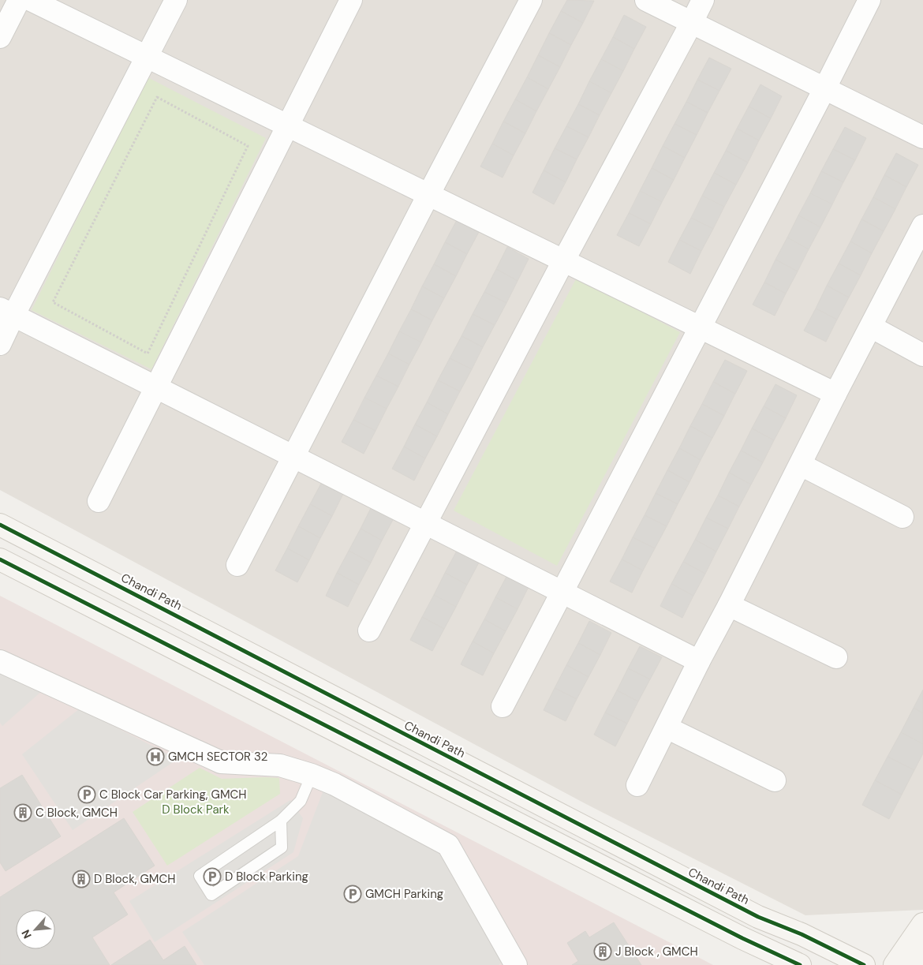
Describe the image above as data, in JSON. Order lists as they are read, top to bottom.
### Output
{
  "streets": {
    "main road": ["Chandi Path"]
  },
  "parks": ["D Block Park"],
  "places": {
    "hospital": ["GMCH SECTOR 32"],
    "parking": ["C Block Car Parking, GMCH", "D Block Parking", "GMCH Parking"],
    "building": ["C Block, GMCH", "D Block, GMCH", "J Block , GMCH"]
  },
  "north": "bottom left"
}
